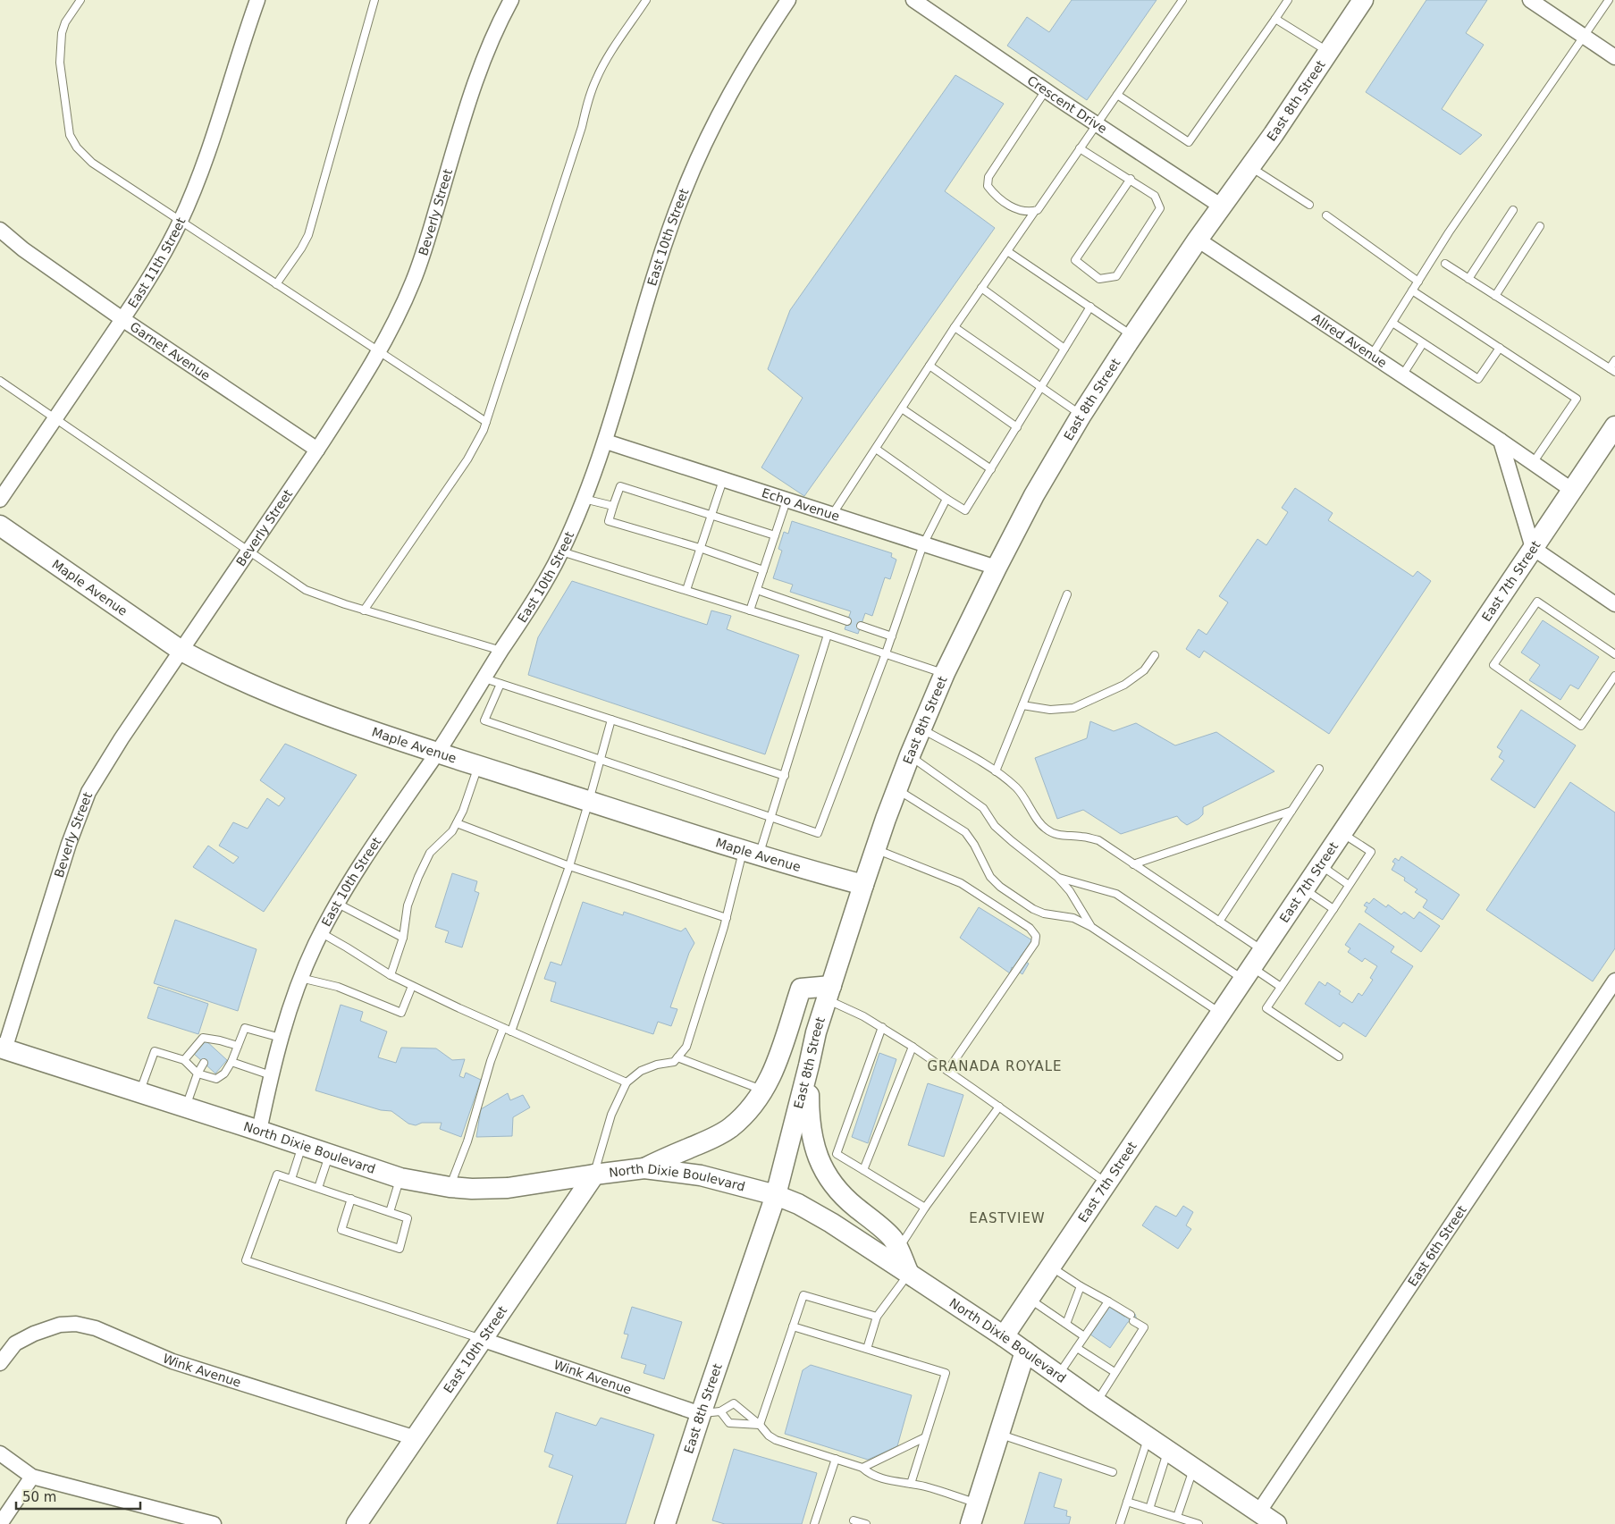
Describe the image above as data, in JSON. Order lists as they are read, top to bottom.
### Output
{
  "streets": {
    "main road": [
      "East 8th Street",
      "East 10th Street",
      "East 7th Street",
      "Maple Avenue",
      "North Dixie Boulevard"
    ],
    "street": [
      "Crescent Drive",
      "Beverly Street",
      "East 11th Street",
      "Allred Avenue",
      "Garnet Avenue",
      "Echo Avenue",
      "East 6th Street",
      "Wink Avenue"
    ]
  },
  "crossings": [
    ["East 8th Street", "Crescent Drive"],
    ["East 8th Street", "Allred Avenue"],
    ["East 8th Street", "Echo Avenue"],
    ["East 8th Street", "Maple Avenue"],
    ["East 8th Street", "North Dixie Boulevard"],
    ["East 8th Street", "Wink Avenue"],
    ["Beverly Street", "Garnet Avenue"],
    ["Beverly Street", "Maple Avenue"],
    ["Beverly Street", "North Dixie Boulevard"],
    ["East 10th Street", "Echo Avenue"],
    ["East 10th Street", "Maple Avenue"],
    ["East 10th Street", "North Dixie Boulevard"],
    ["East 10th Street", "Wink Avenue"],
    ["East 11th Street", "Garnet Avenue"],
    ["Allred Avenue", "East 7th Street"],
    ["East 7th Street", "North Dixie Boulevard"],
    ["North Dixie Boulevard", "East 6th Street"]
  ],
  "districts": ["GRANADA ROYALE", "EASTVIEW"],
  "scale_bar": "50 m"
}
